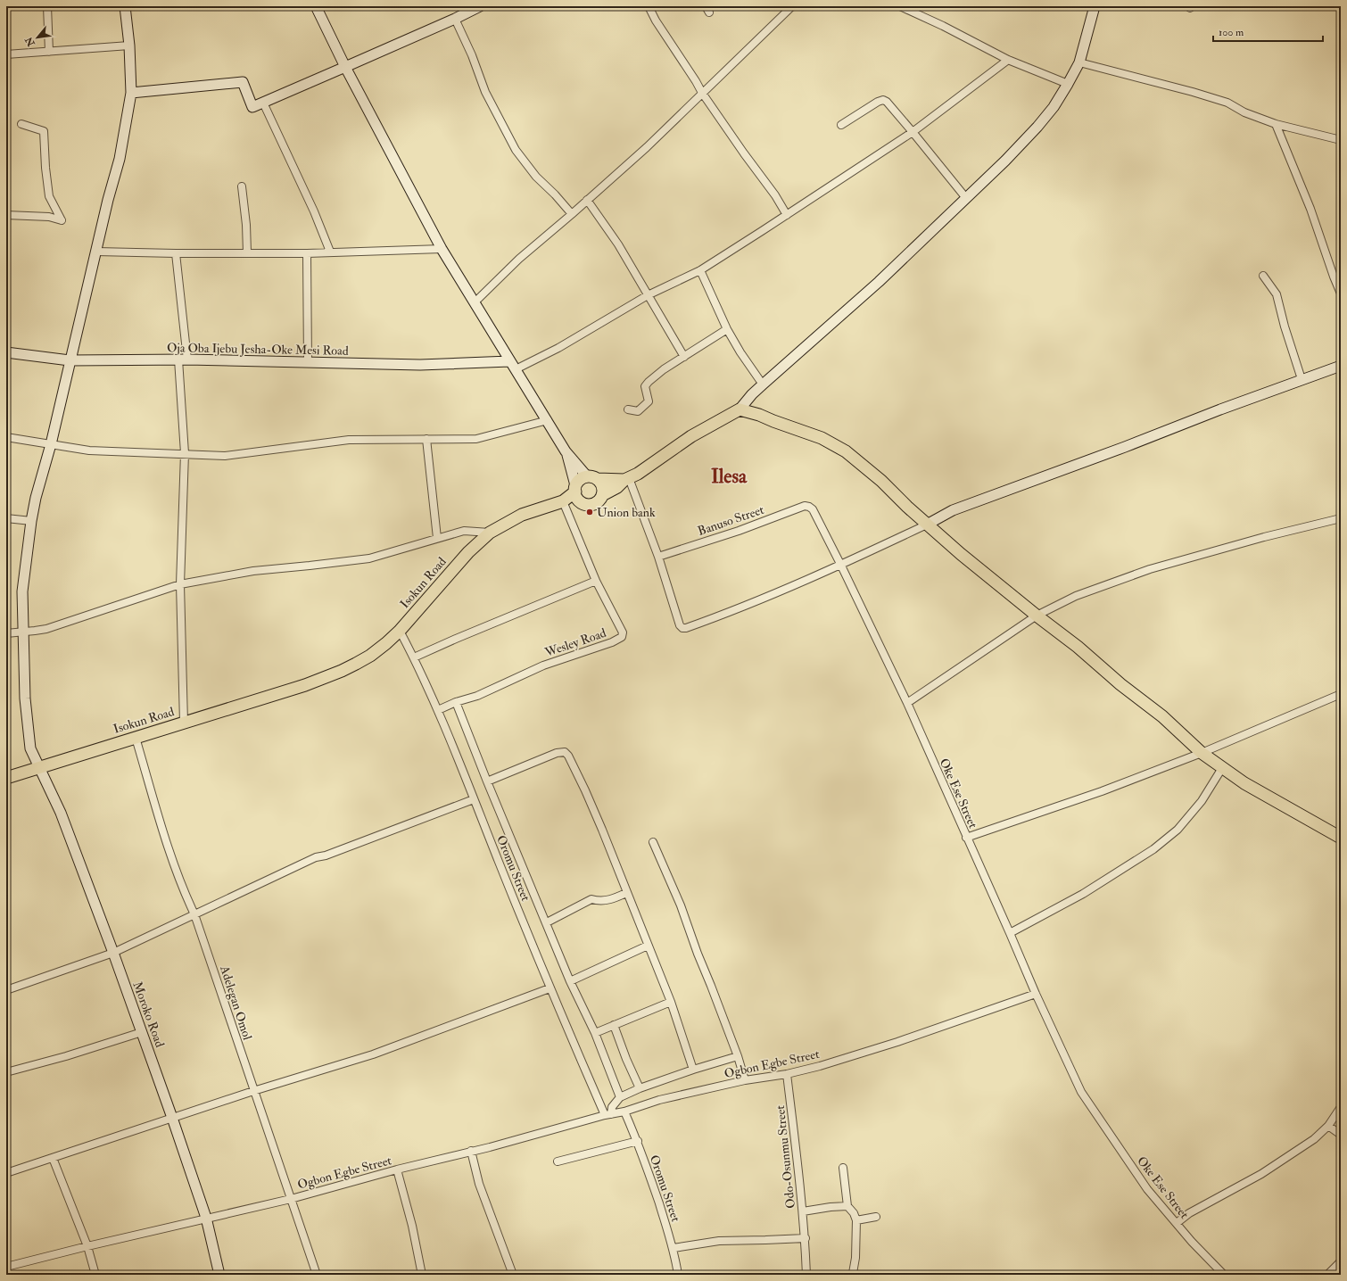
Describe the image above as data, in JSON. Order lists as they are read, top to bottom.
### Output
{
  "streets": {
    "main road": ["Isokun Road"],
    "street": [
      "Oja Oba Ijebu Jesha-Oke Mesi Road",
      "Banuso Street",
      "Wesley Road",
      "Oke Ese Street",
      "Oromu Street",
      "Adelegan Omol",
      "Moroko Road",
      "Ogbon Egbe Street",
      "Odo-Osunmu Street"
    ]
  },
  "crossings": [
    ["Oja Oba Ijebu Jesha-Oke Mesi Road", "Moroko Road"],
    ["Banuso Street", "Oke Ese Street"],
    ["Isokun Road", "Wesley Road"],
    ["Isokun Road", "Oromu Street"],
    ["Isokun Road", "Adelegan Omol"],
    ["Isokun Road", "Moroko Road"],
    ["Wesley Road", "Oromu Street"],
    ["Oke Ese Street", "Ogbon Egbe Street"],
    ["Oromu Street", "Ogbon Egbe Street"],
    ["Adelegan Omol", "Ogbon Egbe Street"],
    ["Moroko Road", "Ogbon Egbe Street"],
    ["Ogbon Egbe Street", "Odo-Osunmu Street"]
  ],
  "districts": ["Ilesa"],
  "places": ["Union bank"],
  "scale_bar": "100 m",
  "north": "bottom left"
}
